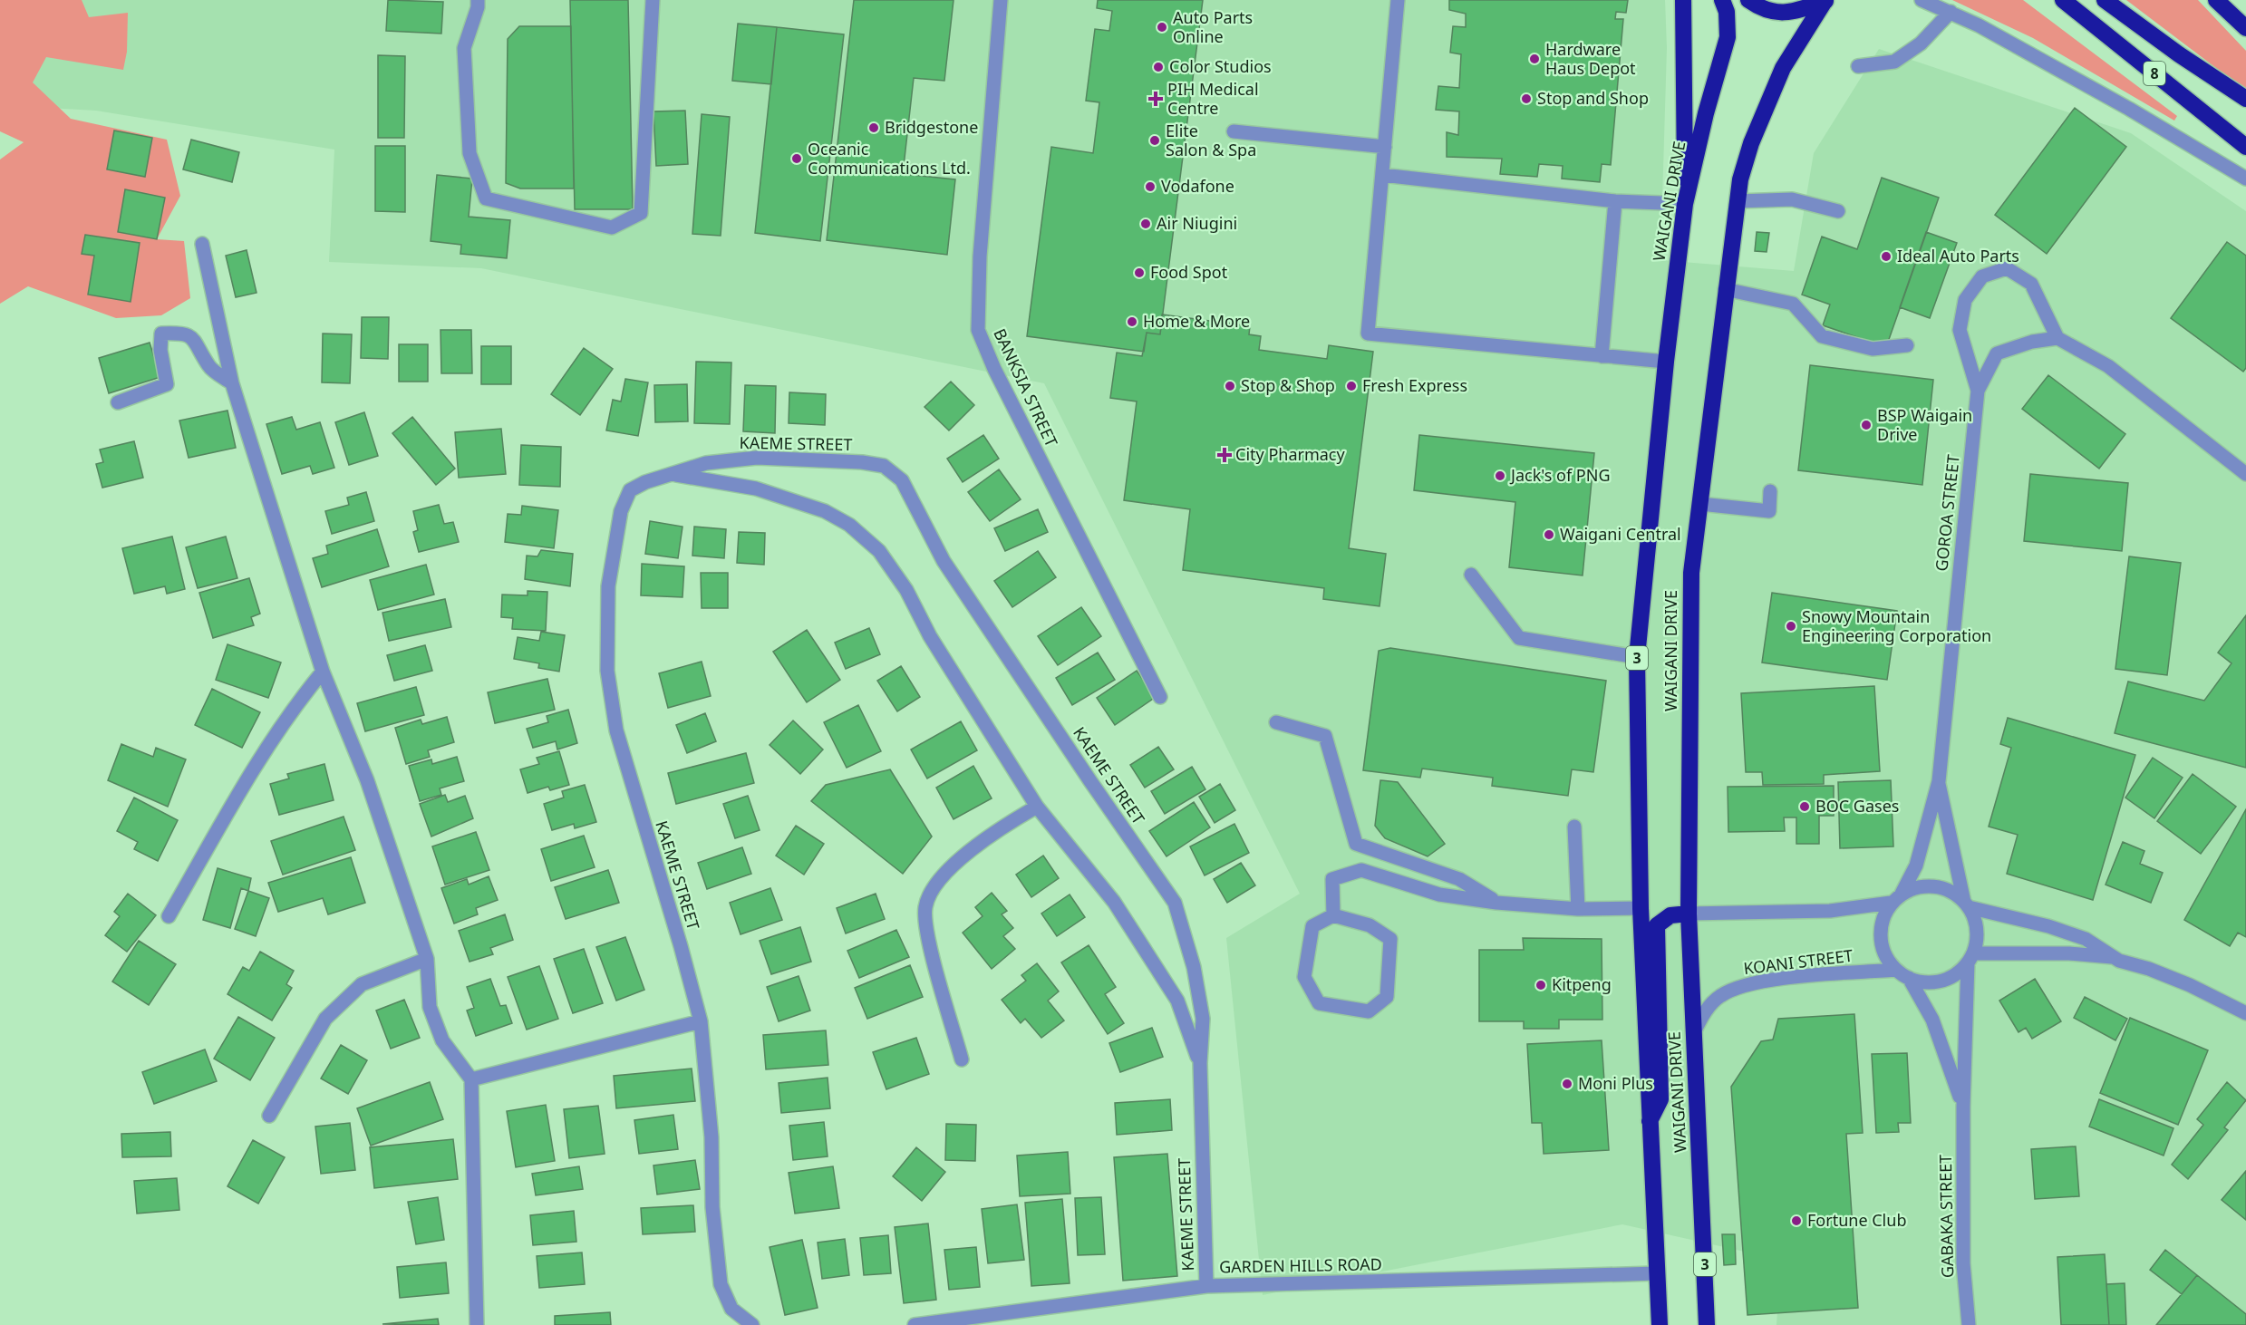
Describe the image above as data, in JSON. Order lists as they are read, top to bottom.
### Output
{
  "streets": {
    "highway": ["8", "WAIGANI DRIVE", "3"],
    "street": [
      "BANKSIA STREET",
      "KAEME STREET",
      "GOROA STREET",
      "KOANI STREET",
      "GABAKA STREET",
      "GARDEN HILLS ROAD"
    ]
  },
  "crossings": [
    ["WAIGANI DRIVE", "KOANI STREET"],
    ["WAIGANI DRIVE", "GARDEN HILLS ROAD"],
    ["KAEME STREET", "GARDEN HILLS ROAD"],
    ["GOROA STREET", "KOANI STREET"],
    ["GOROA STREET", "GABAKA STREET"],
    ["KOANI STREET", "GABAKA STREET"]
  ],
  "places": {
    "other": [
      "Auto Parts Online",
      "Hardware Haus Depot",
      "Color Studios",
      "Stop and Shop",
      "Bridgestone",
      "Elite Salon & Spa",
      "Oceanic Communications Ltd.",
      "Vodafone",
      "Air Niugini",
      "Ideal Auto Parts",
      "Food Spot",
      "Home & More",
      "Stop & Shop",
      "Fresh Express",
      "BSP Waigain Drive",
      "Jack's of PNG",
      "Waigani Central",
      "Snowy Mountain Engineering Corporation",
      "BOC Gases",
      "Kitpeng",
      "Moni Plus",
      "Fortune Club"
    ],
    "health": ["PIH Medical Centre", "City Pharmacy"]
  }
}
